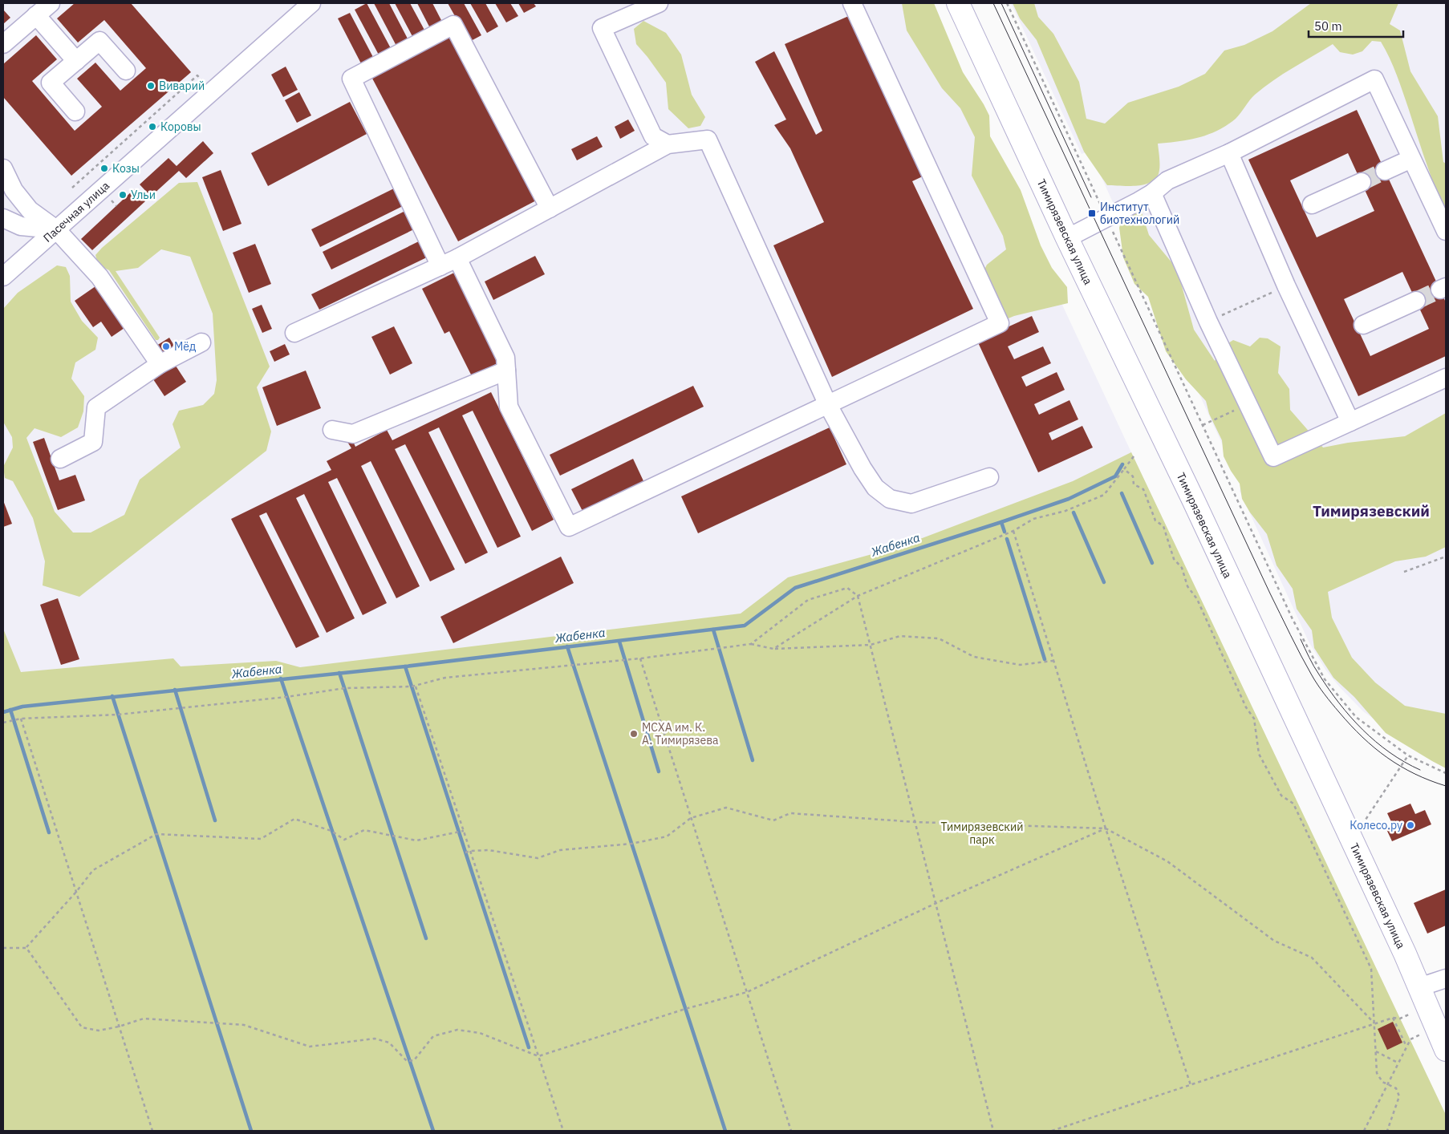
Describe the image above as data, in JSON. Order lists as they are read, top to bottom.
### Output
{
  "streets": {
    "main road": ["Тимирязевская улица"],
    "street": ["Пасечная улица"]
  },
  "districts": ["Тимирязевский"],
  "water": ["Жабенка"],
  "parks": ["Тимирязевский парк"],
  "places": {
    "other": [
      "Виварий",
      "Коровы",
      "Козы",
      "Ульи",
      "Мёд",
      "МСХА им. К. А. Тимирязева",
      "Колесо.ру"
    ],
    "transit": ["Институт биотехнологий"]
  },
  "scale_bar": "50 m"
}
